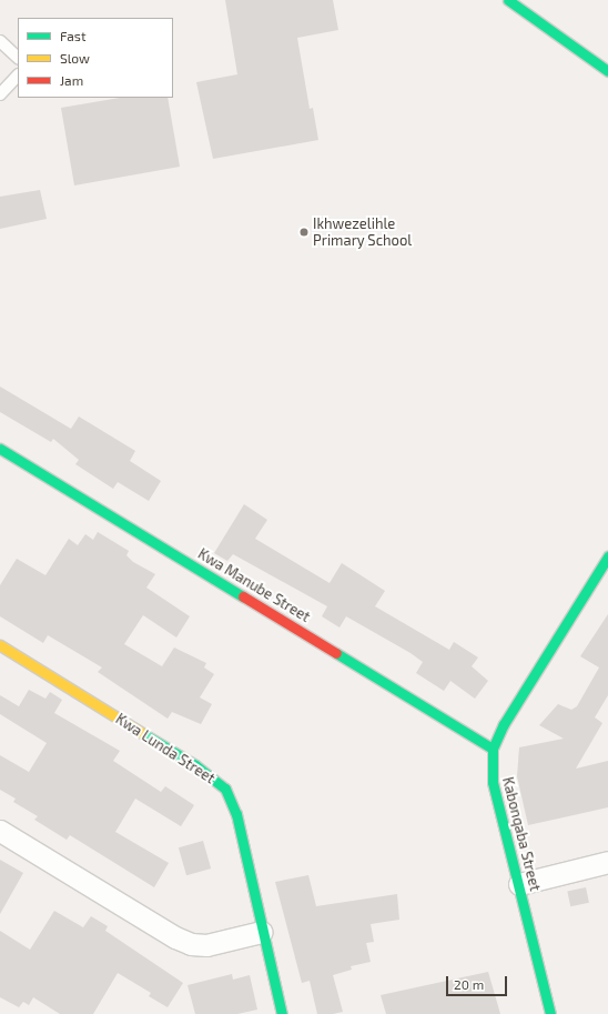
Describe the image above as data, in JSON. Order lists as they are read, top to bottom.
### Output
{
  "streets": {
    "street": ["Kwa Manube Street", "Kwa Lunda Street", "Kabonqaba Street"]
  },
  "crossings": [
    ["Kwa Manube Street", "Kabonqaba Street"]
  ],
  "places": ["Ikhwezelihle Primary School"],
  "legend": ["Fast", "Slow", "Jam"],
  "scale_bar": "20 m"
}
